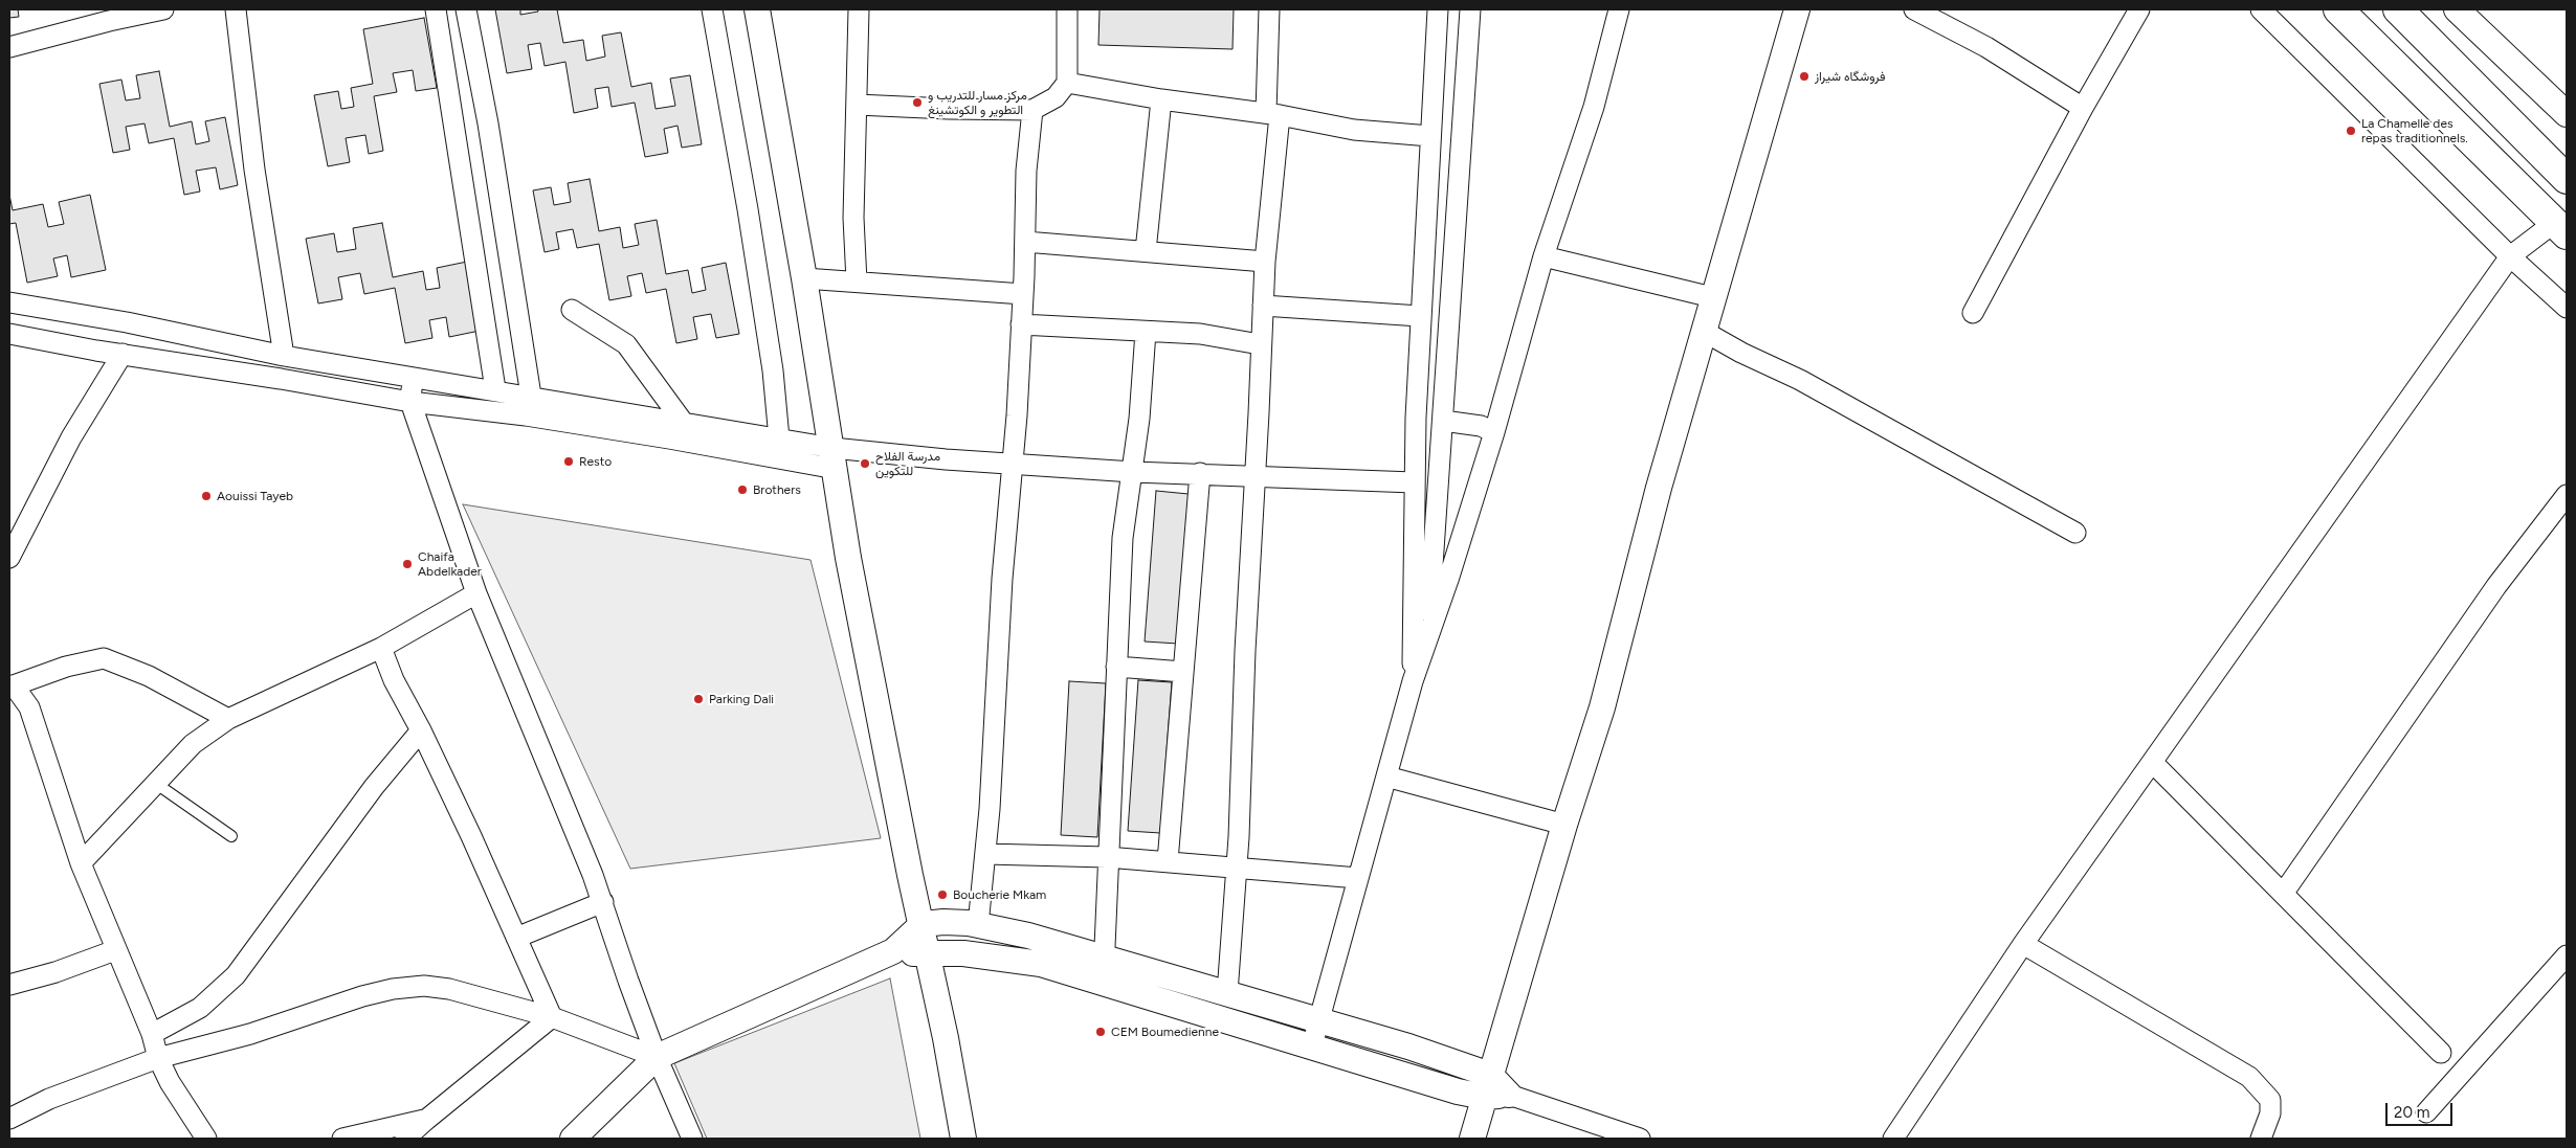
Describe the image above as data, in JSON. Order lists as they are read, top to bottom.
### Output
{
  "places": [
    "فروشگاه شيراز",
    "مركز مسار للتدريب و التطوير و الكوتشينغ",
    "La Chamelle des repas traditionnels.",
    "Resto",
    "مدرسة الفلاح للتكوين",
    "Brothers",
    "Aouissi Tayeb",
    "Chaifa Abdelkader",
    "Parking Dali",
    "Boucherie Mkam",
    "CEM Boumedienne"
  ],
  "scale_bar": "20 m"
}
